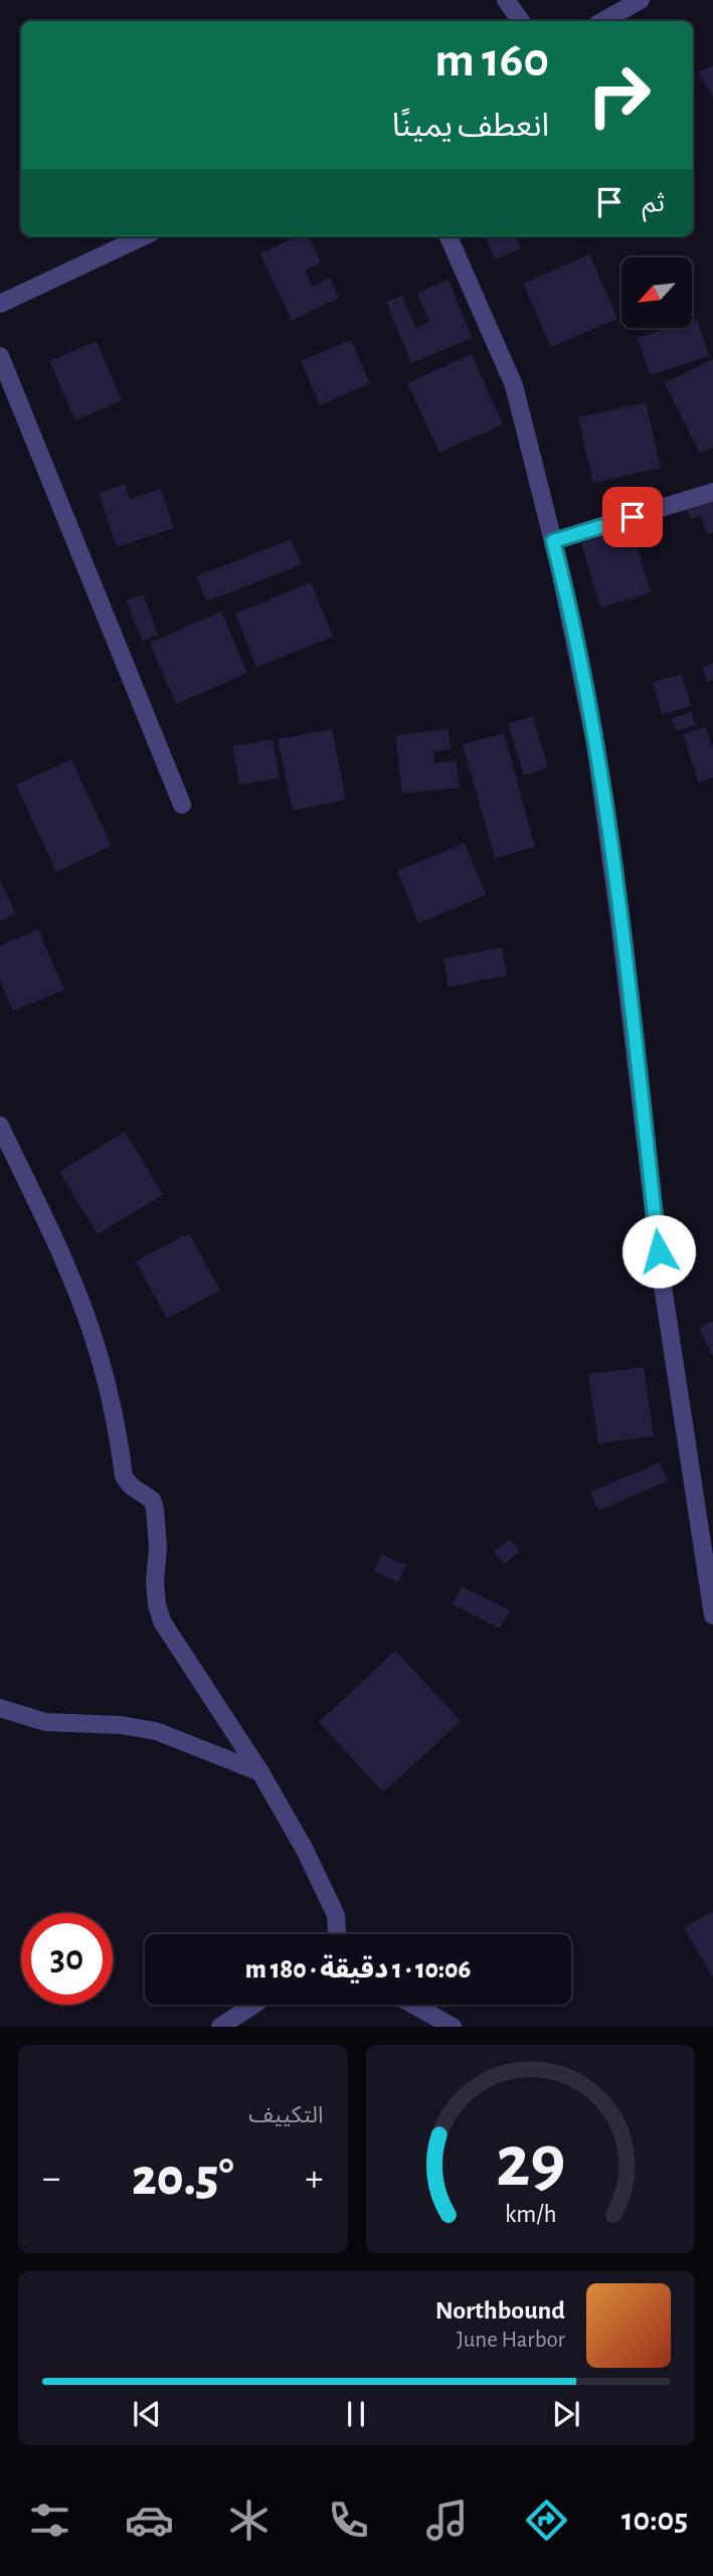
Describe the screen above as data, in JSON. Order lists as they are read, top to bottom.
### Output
{
  "north": "bottom left",
  "page": {
    "turn": ["160 m", "انعطف يمينًا"],
    "then": "ثم",
    "limit": "30",
    "trip": "10:06 · 1 دقيقة · 180 m",
    "tile": "التكييف",
    "heat": ["−", "20.5°", "+"],
    "song": ["Northbound", "June Harbor"],
    "tabs": "10:05",
    "gauge": ["29", "km/h"]
  }
}
